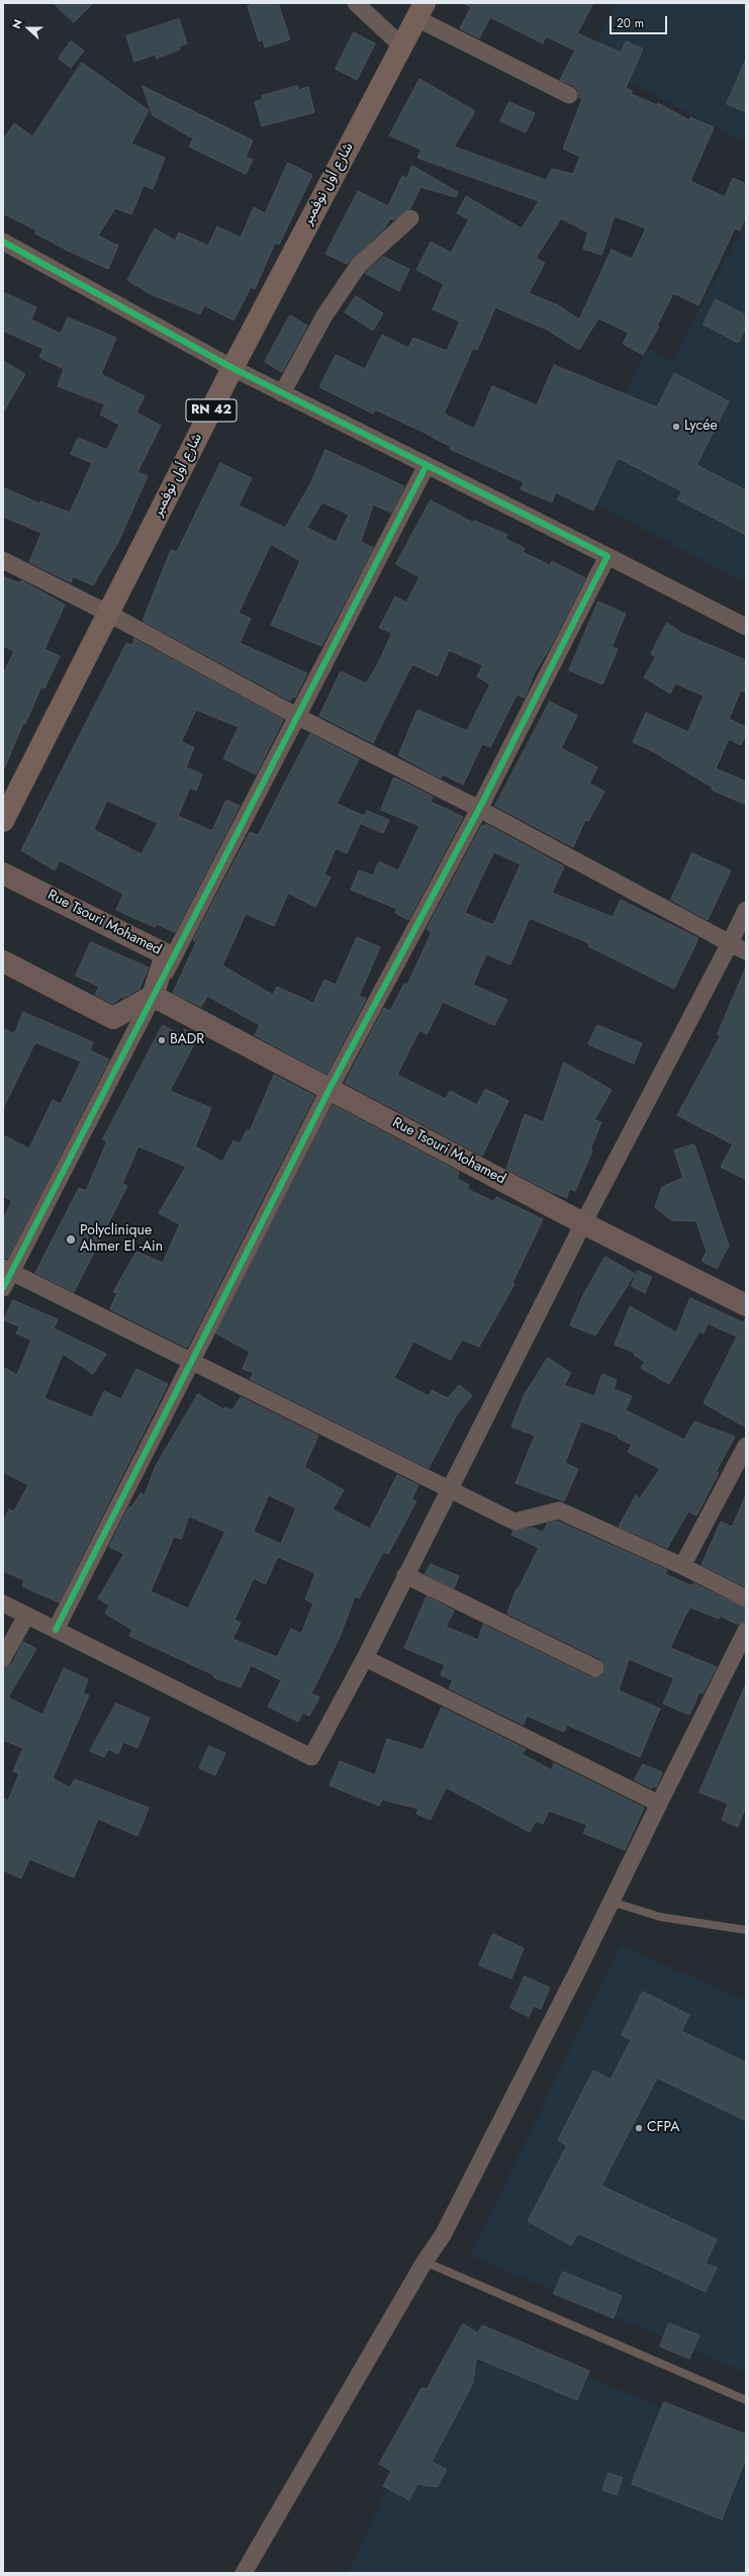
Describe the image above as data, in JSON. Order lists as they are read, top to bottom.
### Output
{
  "streets": {
    "main road": ["شارع أول نوفمبر", "RN 42"],
    "street": ["Rue Tsouri Mohamed"]
  },
  "places": [
    "Lycée",
    "BADR",
    "Polyclinique Ahmer El -Ain",
    "CFPA"
  ],
  "scale_bar": "20 m",
  "north": "left"
}
